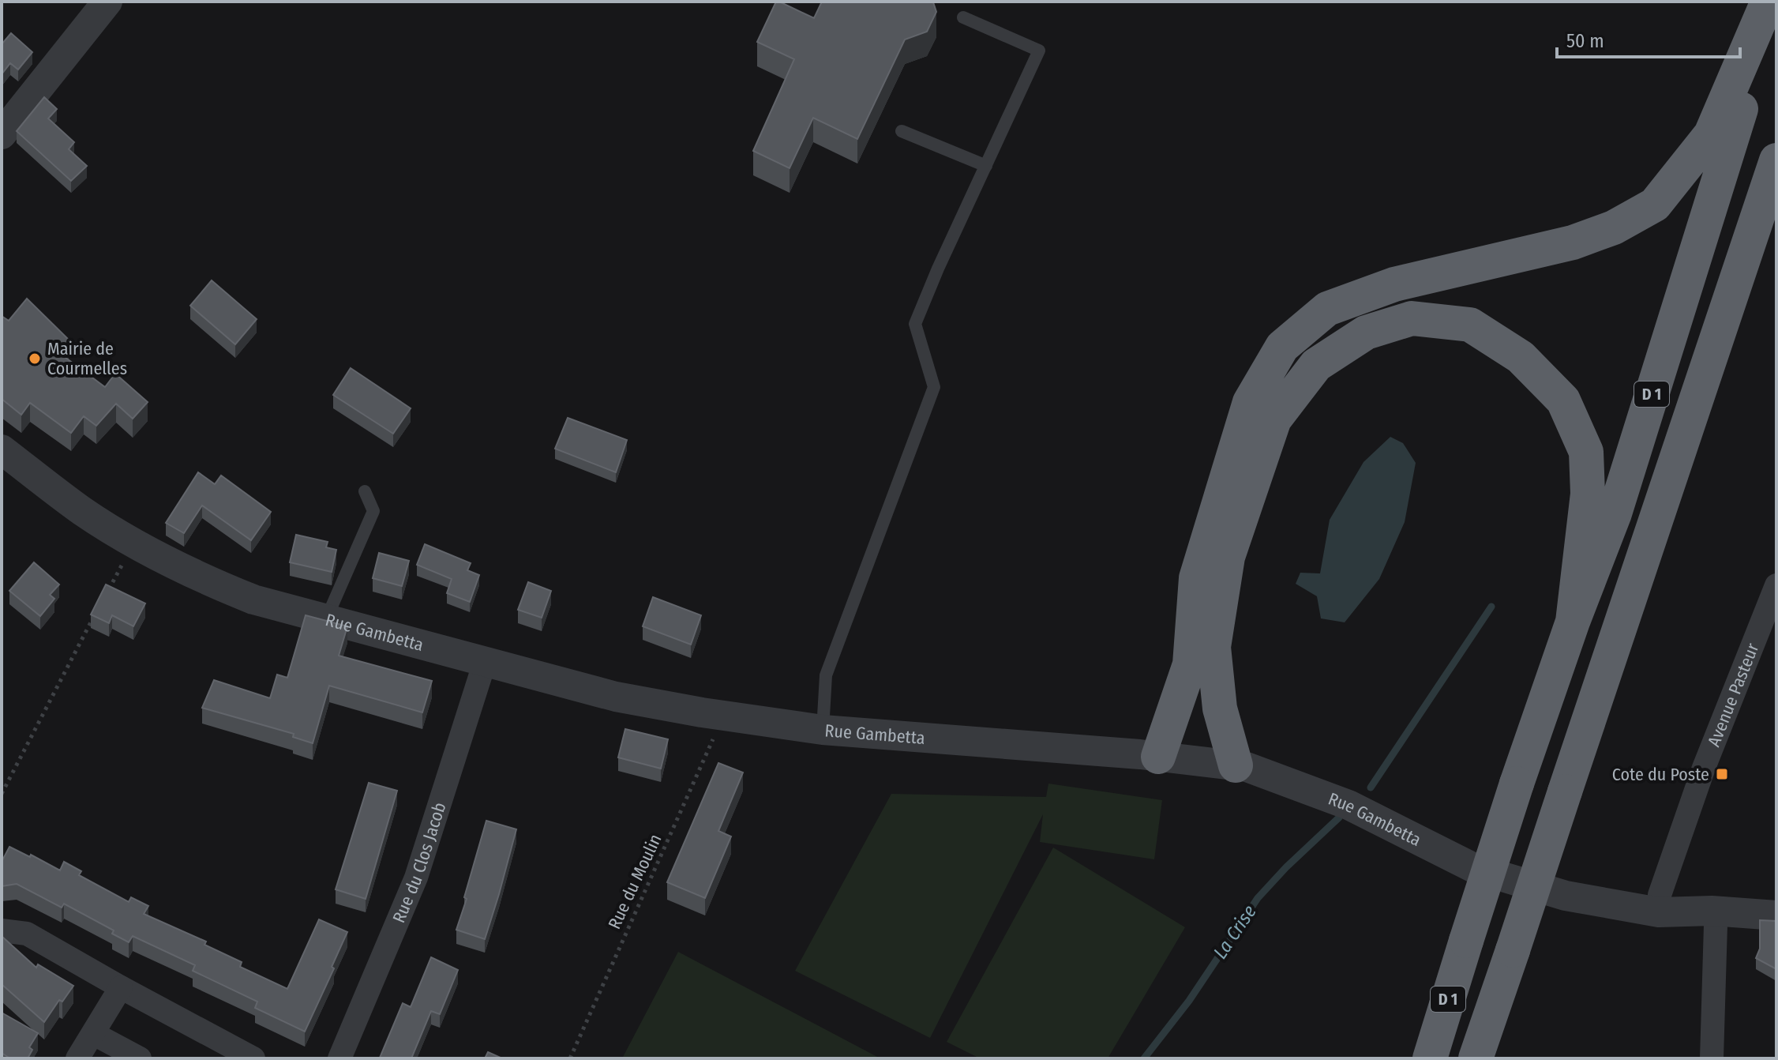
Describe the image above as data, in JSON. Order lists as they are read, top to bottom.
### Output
{
  "streets": {
    "highway": ["D 1"],
    "street": ["Rue Gambetta", "Avenue Pasteur", "Rue du Clos Jacob"],
    "path": ["Rue du Moulin"]
  },
  "crossings": [
    ["Rue Gambetta", "Avenue Pasteur"],
    ["Rue Gambetta", "Rue du Clos Jacob"],
    ["Rue Gambetta", "Rue du Moulin"]
  ],
  "water": ["La Crise"],
  "places": {
    "other": ["Mairie de Courmelles"],
    "transit": ["Cote du Poste"]
  },
  "scale_bar": "50 m"
}
